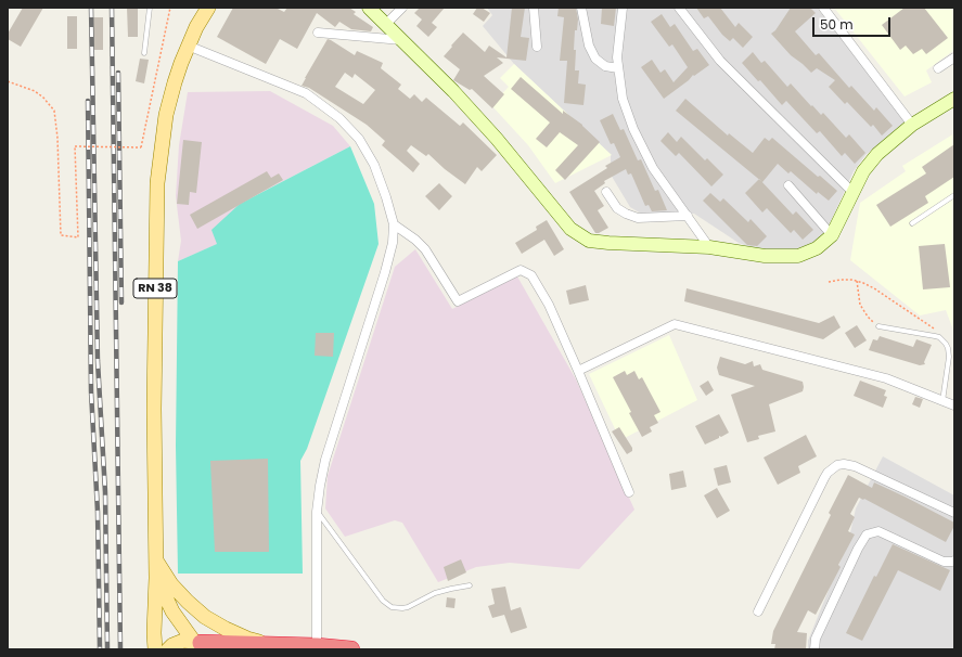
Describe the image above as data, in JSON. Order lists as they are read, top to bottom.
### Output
{
  "streets": {
    "main road": ["RN 38"]
  },
  "scale_bar": "50 m"
}
